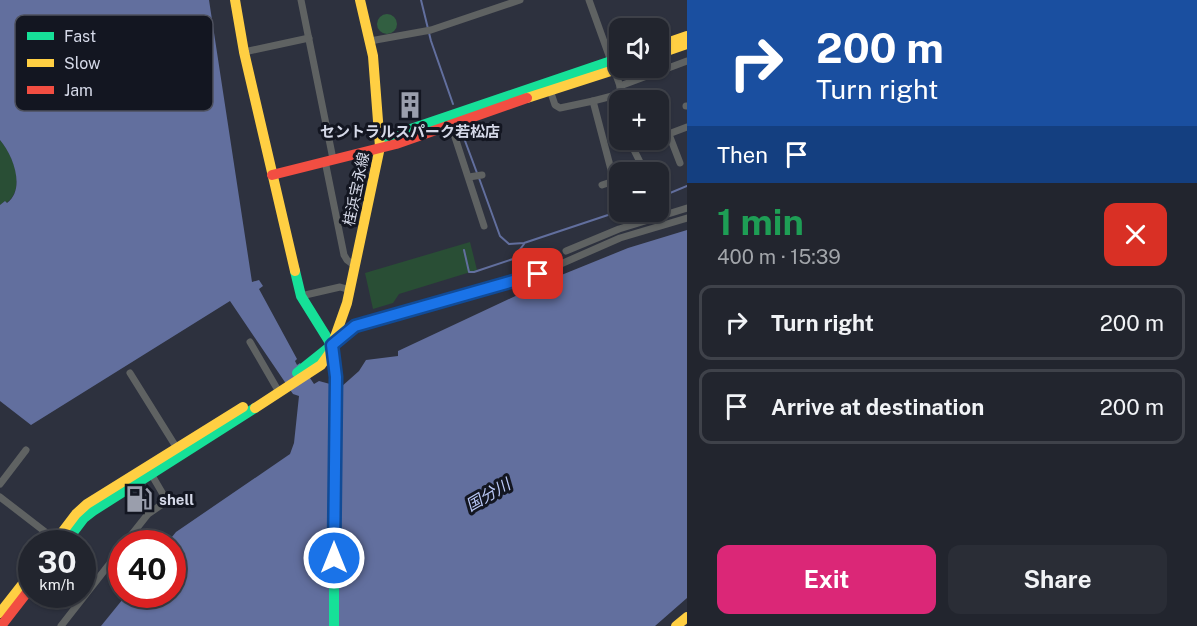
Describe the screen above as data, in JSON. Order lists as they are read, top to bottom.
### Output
{
  "streets": {
    "street": ["桂浜宝永線"]
  },
  "water": ["国分川"],
  "places": {
    "building": ["セントラルスパーク若松店"],
    "fuel station": ["shell"]
  },
  "legend": ["Fast", "Slow", "Jam"],
  "page": {
    "turn": ["200 m", "Turn right"],
    "map_buttons": ["+", "−"],
    "then": "Then",
    "heading": ["1 min", "400 m · 15:39"],
    "list": [
      {
        "name": "Turn right",
        "value": "200 m"
      },
      {
        "name": "Arrive at destination",
        "value": "200 m"
      }
    ],
    "speed": "30 km/h",
    "limit": "40",
    "buttons": ["Exit", "Share"]
  }
}
